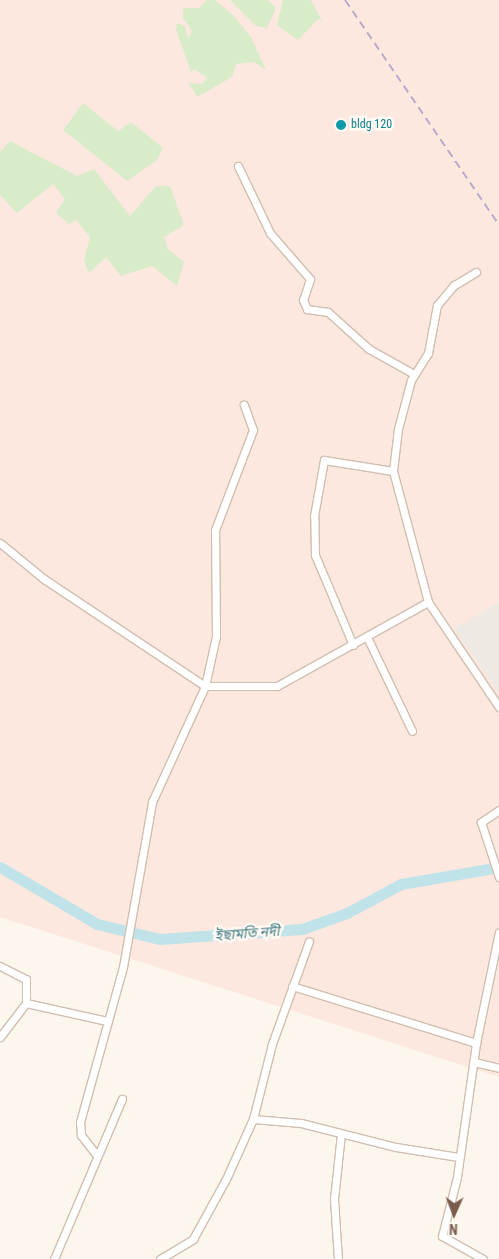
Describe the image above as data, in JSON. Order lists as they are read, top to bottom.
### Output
{
  "water": ["ইছামতি নদী"],
  "places": ["bldg 120"],
  "north": "bottom"
}
